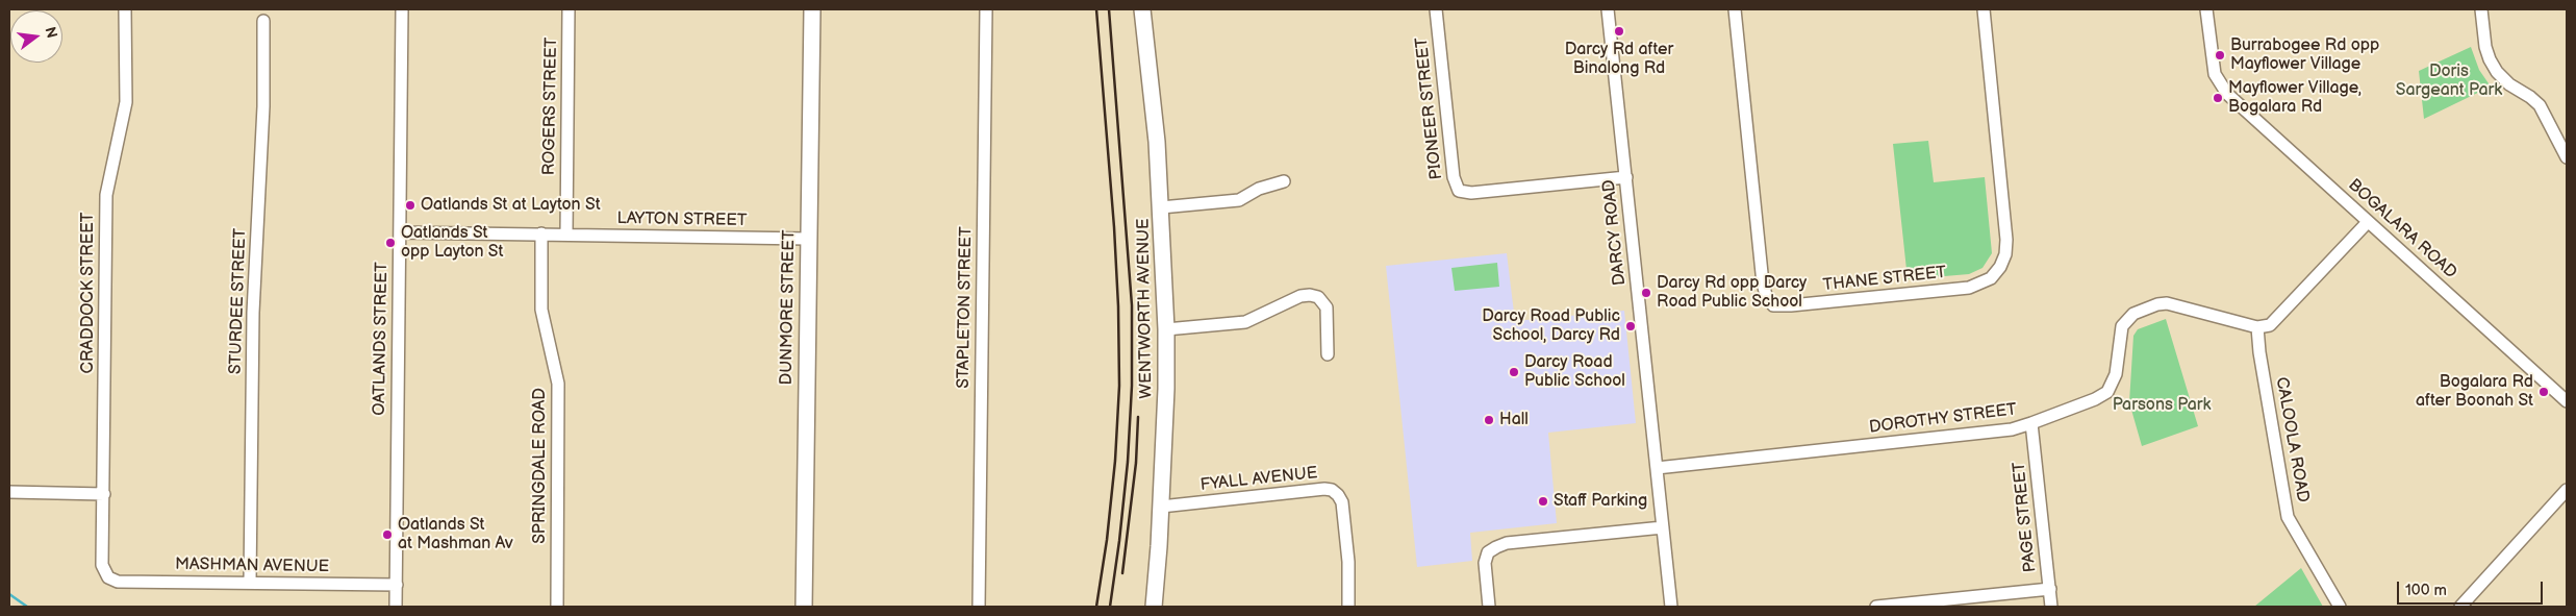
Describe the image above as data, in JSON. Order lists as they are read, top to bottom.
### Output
{
  "streets": {
    "main road": ["DUNMORE STREET", "WENTWORTH AVENUE"],
    "street": [
      "ROGERS STREET",
      "PIONEER STREET",
      "LAYTON STREET",
      "BOGALARA ROAD",
      "DARCY ROAD",
      "THANE STREET",
      "CRADDOCK STREET",
      "STURDEE STREET",
      "STAPLETON STREET",
      "OATLANDS STREET",
      "DOROTHY STREET",
      "CALOOLA ROAD",
      "SPRINGDALE ROAD",
      "FYALL AVENUE",
      "PAGE STREET",
      "MASHMAN AVENUE"
    ]
  },
  "crossings": [
    ["ROGERS STREET", "LAYTON STREET"],
    ["PIONEER STREET", "DARCY ROAD"],
    ["LAYTON STREET", "DUNMORE STREET"],
    ["LAYTON STREET", "OATLANDS STREET"],
    ["LAYTON STREET", "SPRINGDALE ROAD"],
    ["DARCY ROAD", "DOROTHY STREET"],
    ["CRADDOCK STREET", "MASHMAN AVENUE"],
    ["STURDEE STREET", "MASHMAN AVENUE"],
    ["WENTWORTH AVENUE", "FYALL AVENUE"],
    ["OATLANDS STREET", "MASHMAN AVENUE"],
    ["DOROTHY STREET", "CALOOLA ROAD"],
    ["DOROTHY STREET", "PAGE STREET"]
  ],
  "parks": ["Doris Sargeant Park", "Parsons Park"],
  "places": [
    "Darcy Rd after Binalong Rd",
    "Burrabogee Rd opp Mayflower Village",
    "Mayflower Village, Bogalara Rd",
    "Oatlands St at Layton St",
    "Oatlands St opp Layton St",
    "Darcy Rd opp Darcy Road Public School",
    "Darcy Road Public School, Darcy Rd",
    "Darcy Road Public School",
    "Bogalara Rd after Boonah St",
    "Hall",
    "Staff Parking",
    "Oatlands St at Mashman Av"
  ],
  "scale_bar": "100 m",
  "north": "right"
}
